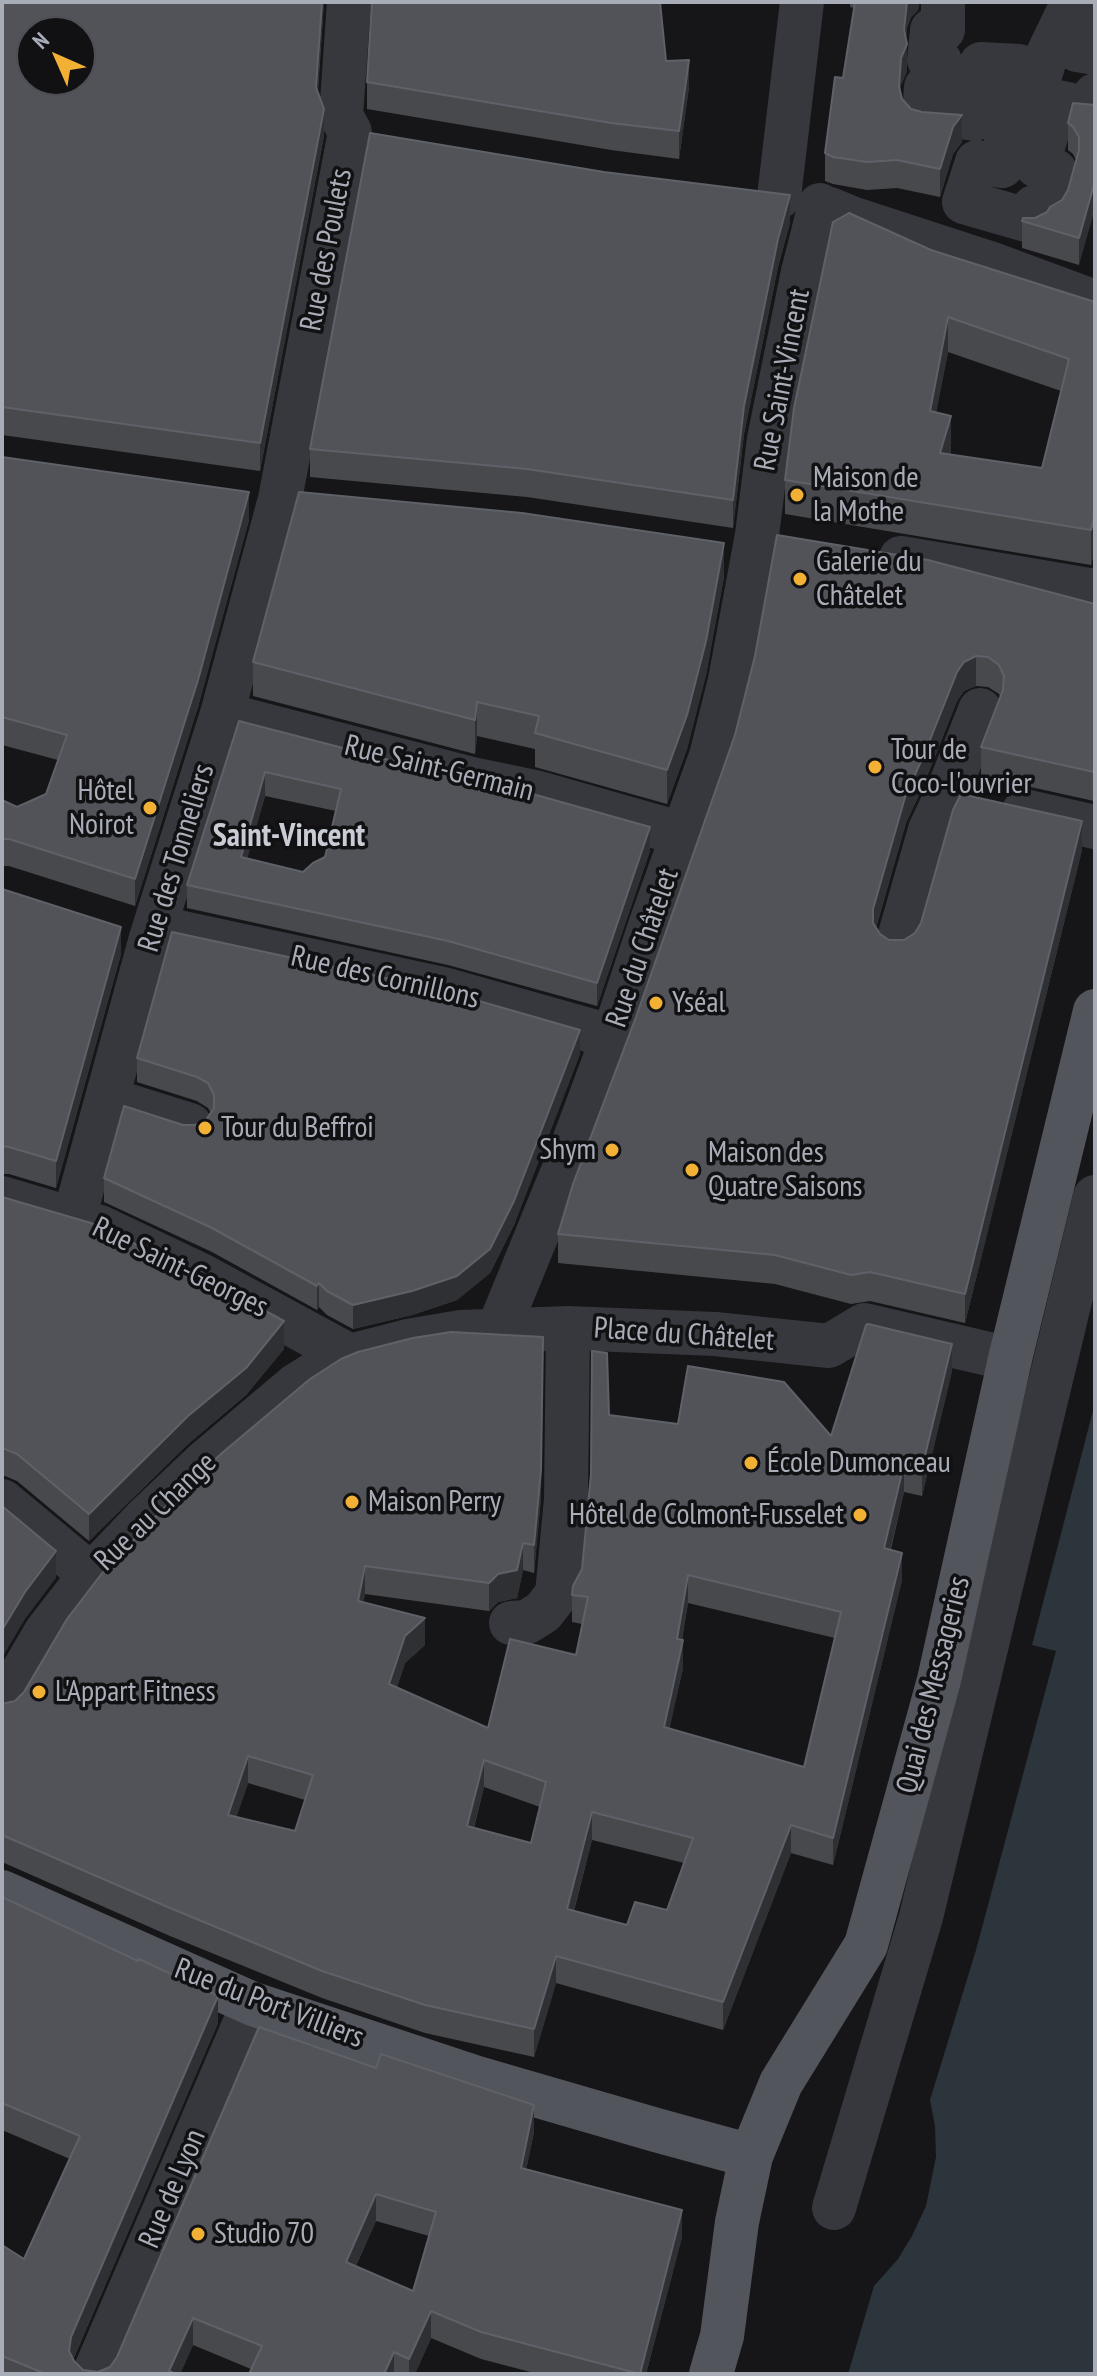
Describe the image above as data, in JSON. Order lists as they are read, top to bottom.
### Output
{
  "streets": {
    "main road": ["Quai des Messageries", "Rue du Port Villiers"],
    "street": [
      "Rue des Poulets",
      "Rue Saint-Vincent",
      "Rue Saint-Germain",
      "Rue des Tonneliers",
      "Rue du Châtelet",
      "Rue des Cornillons",
      "Rue Saint-Georges",
      "Place du Châtelet",
      "Rue au Change",
      "Rue de Lyon"
    ]
  },
  "crossings": [
    ["Rue des Poulets", "Rue des Tonneliers"],
    ["Rue Saint-Vincent", "Rue du Châtelet"],
    ["Rue Saint-Germain", "Rue des Tonneliers"],
    ["Rue Saint-Germain", "Rue du Châtelet"],
    ["Rue des Tonneliers", "Rue des Cornillons"],
    ["Rue des Tonneliers", "Rue Saint-Georges"],
    ["Rue du Châtelet", "Rue des Cornillons"],
    ["Rue du Châtelet", "Place du Châtelet"],
    ["Rue Saint-Georges", "Place du Châtelet"],
    ["Rue Saint-Georges", "Rue au Change"],
    ["Place du Châtelet", "Rue au Change"],
    ["Place du Châtelet", "Quai des Messageries"],
    ["Quai des Messageries", "Rue du Port Villiers"],
    ["Rue du Port Villiers", "Rue de Lyon"]
  ],
  "districts": ["Saint-Vincent"],
  "places": [
    "Maison de la Mothe",
    "Galerie du Châtelet",
    "Tour de Coco-l'ouvrier",
    "Hôtel Noirot",
    "Yséal",
    "Tour du Beffroi",
    "Shym",
    "Maison des Quatre Saisons",
    "École Dumonceau",
    "Maison Perry",
    "Hôtel de Colmont-Fusselet",
    "L'Appart Fitness",
    "Studio 70"
  ],
  "north": "top left"
}
